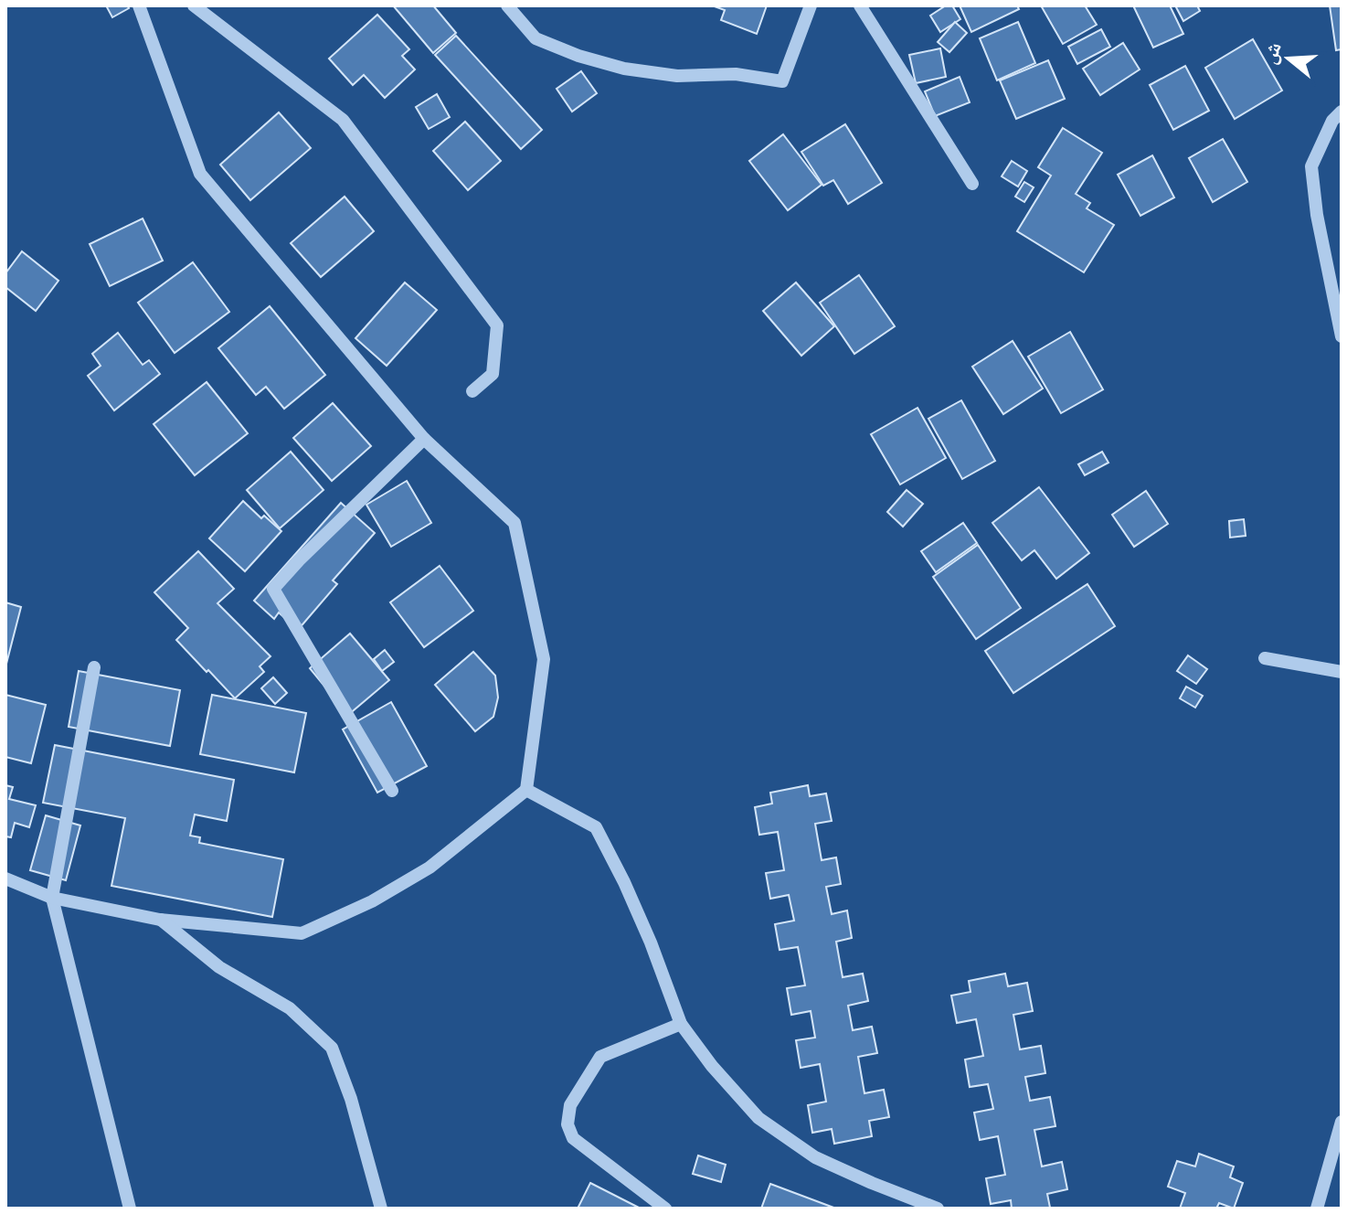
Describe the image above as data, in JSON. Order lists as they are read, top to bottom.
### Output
{
  "north": "left"
}
